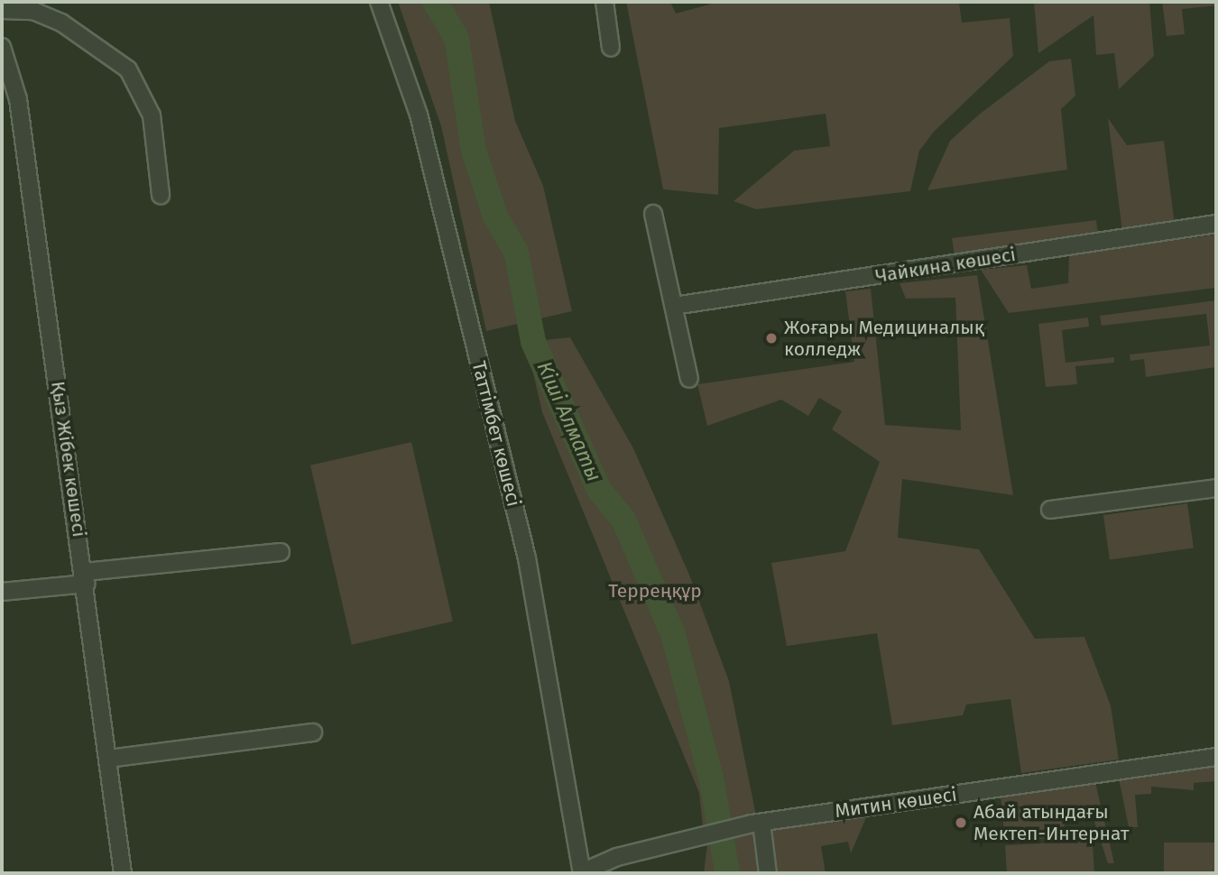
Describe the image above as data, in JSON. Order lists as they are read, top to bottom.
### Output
{
  "streets": {
    "street": [
      "Чайкина көшесі",
      "Таттімбет көшесі",
      "Қыз Жібек көшесі",
      "Митин көшесі"
    ]
  },
  "crossings": [
    ["Таттімбет көшесі", "Митин көшесі"]
  ],
  "water": ["Кіші Алматы"],
  "parks": ["Терреңқұр"],
  "places": ["Жоғары Медициналық колледж", "Абай атындағы Мектеп-Интернат"]
}
